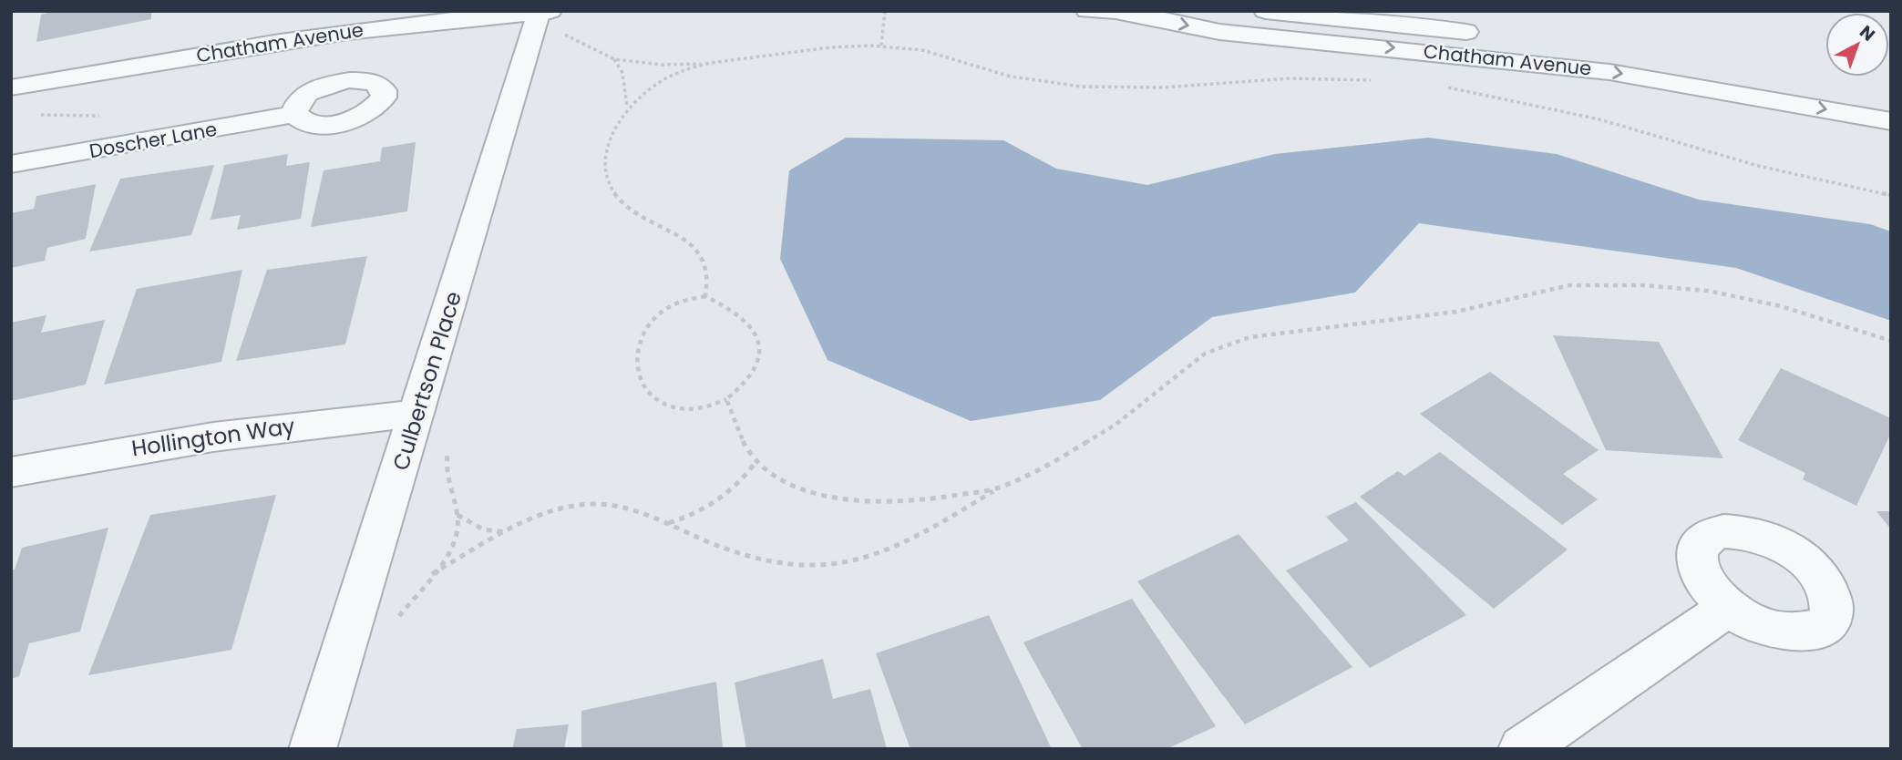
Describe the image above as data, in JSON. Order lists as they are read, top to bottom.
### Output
{
  "streets": {
    "street": [
      "Chatham Avenue",
      "Doscher Lane",
      "Culbertson Place",
      "Hollington Way"
    ]
  },
  "crossings": [
    ["Chatham Avenue", "Culbertson Place"],
    ["Culbertson Place", "Hollington Way"]
  ],
  "north": "top right"
}
